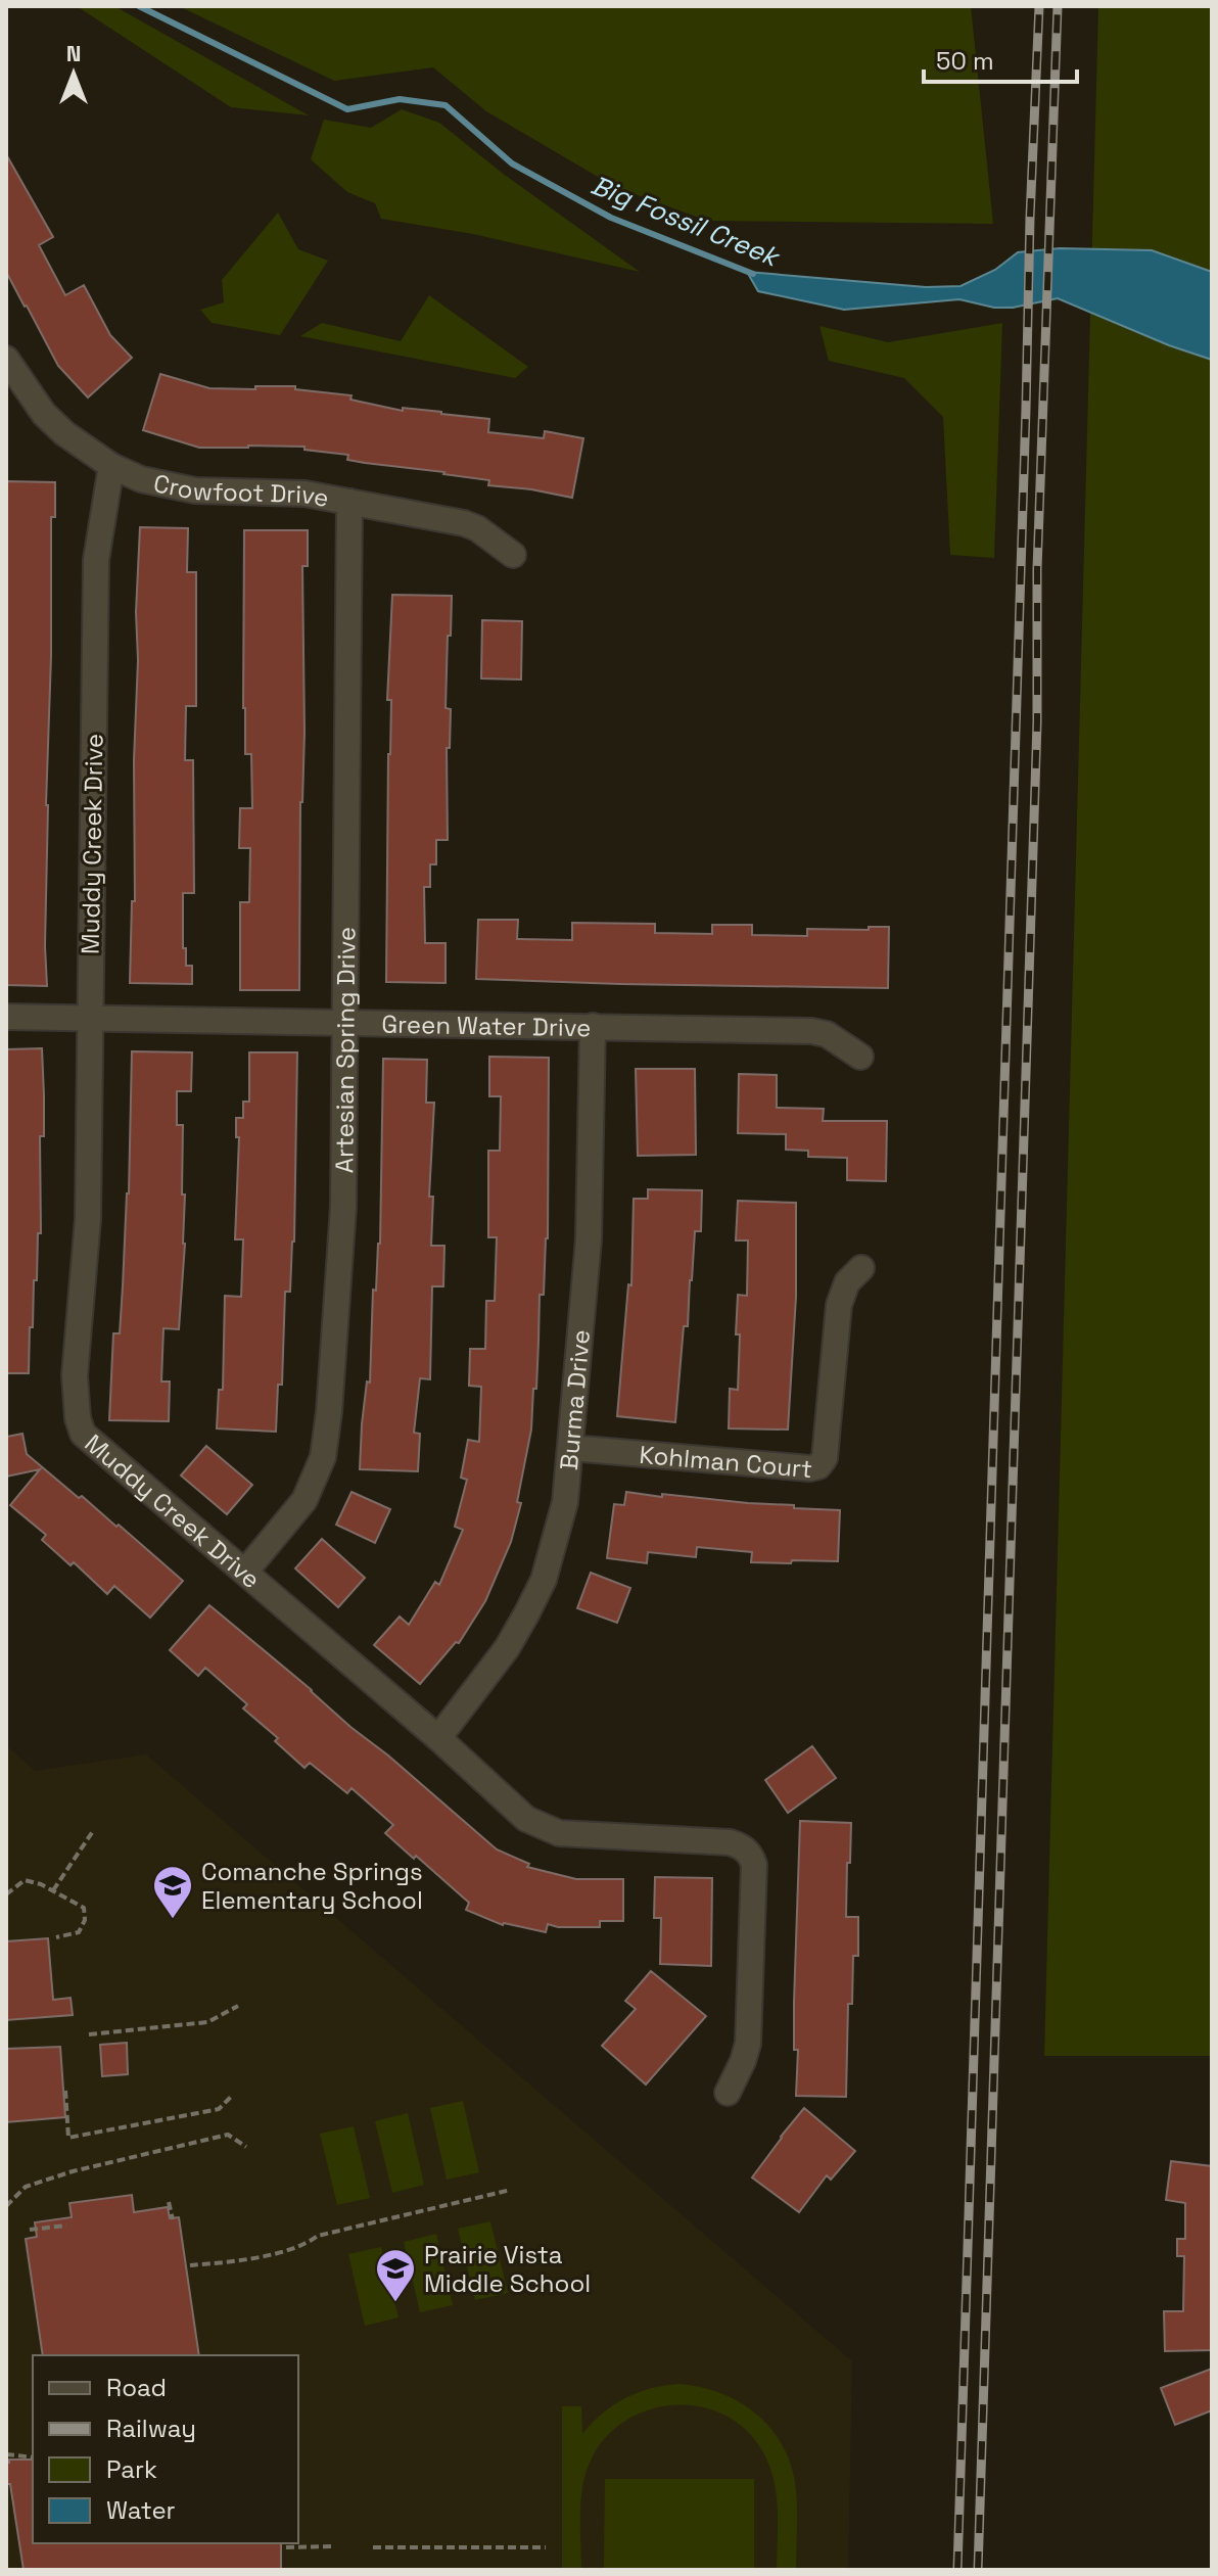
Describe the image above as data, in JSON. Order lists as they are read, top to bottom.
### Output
{
  "streets": {
    "street": [
      "Crowfoot Drive",
      "Muddy Creek Drive",
      "Green Water Drive",
      "Artesian Spring Drive",
      "Burma Drive",
      "Kohlman Court"
    ]
  },
  "crossings": [
    ["Crowfoot Drive", "Muddy Creek Drive"],
    ["Crowfoot Drive", "Artesian Spring Drive"],
    ["Muddy Creek Drive", "Green Water Drive"],
    ["Muddy Creek Drive", "Artesian Spring Drive"],
    ["Muddy Creek Drive", "Burma Drive"],
    ["Green Water Drive", "Artesian Spring Drive"],
    ["Green Water Drive", "Burma Drive"],
    ["Burma Drive", "Kohlman Court"]
  ],
  "water": ["Big Fossil Creek"],
  "places": {
    "school or university": ["Comanche Springs Elementary School", "Prairie Vista Middle School"]
  },
  "legend": [
    "Road",
    "Railway",
    "Park",
    "Water"
  ],
  "scale_bar": "50 m",
  "north": "top"
}
